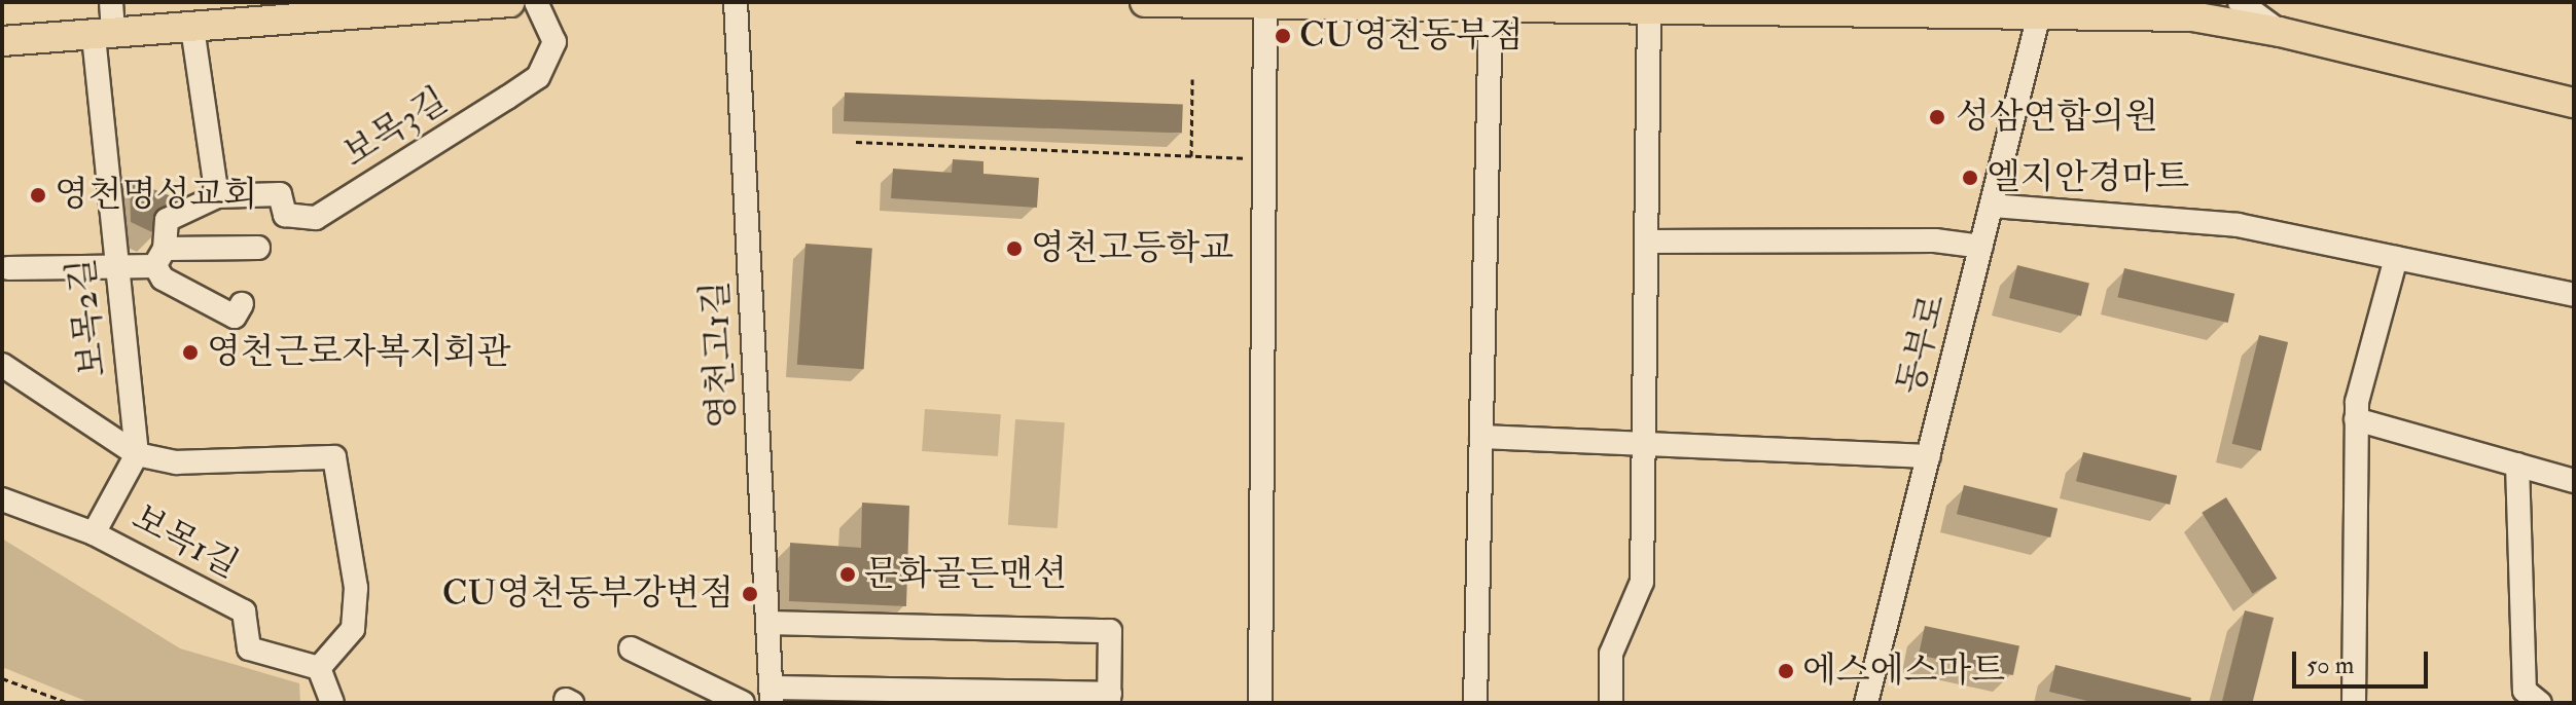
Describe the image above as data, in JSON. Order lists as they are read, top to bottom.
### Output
{
  "streets": {
    "street": [
      "보목3길",
      "보목2길",
      "동부로",
      "영천고1길",
      "보목1길"
    ]
  },
  "places": [
    "CU영천동부점",
    "성삼연합의원",
    "엘지안경마트",
    "영천명성교회",
    "영천고등학교",
    "영천근로자복지회관",
    "문화골든맨션",
    "CU영천동부강변점",
    "에스에스마트"
  ],
  "scale_bar": "50 m"
}
